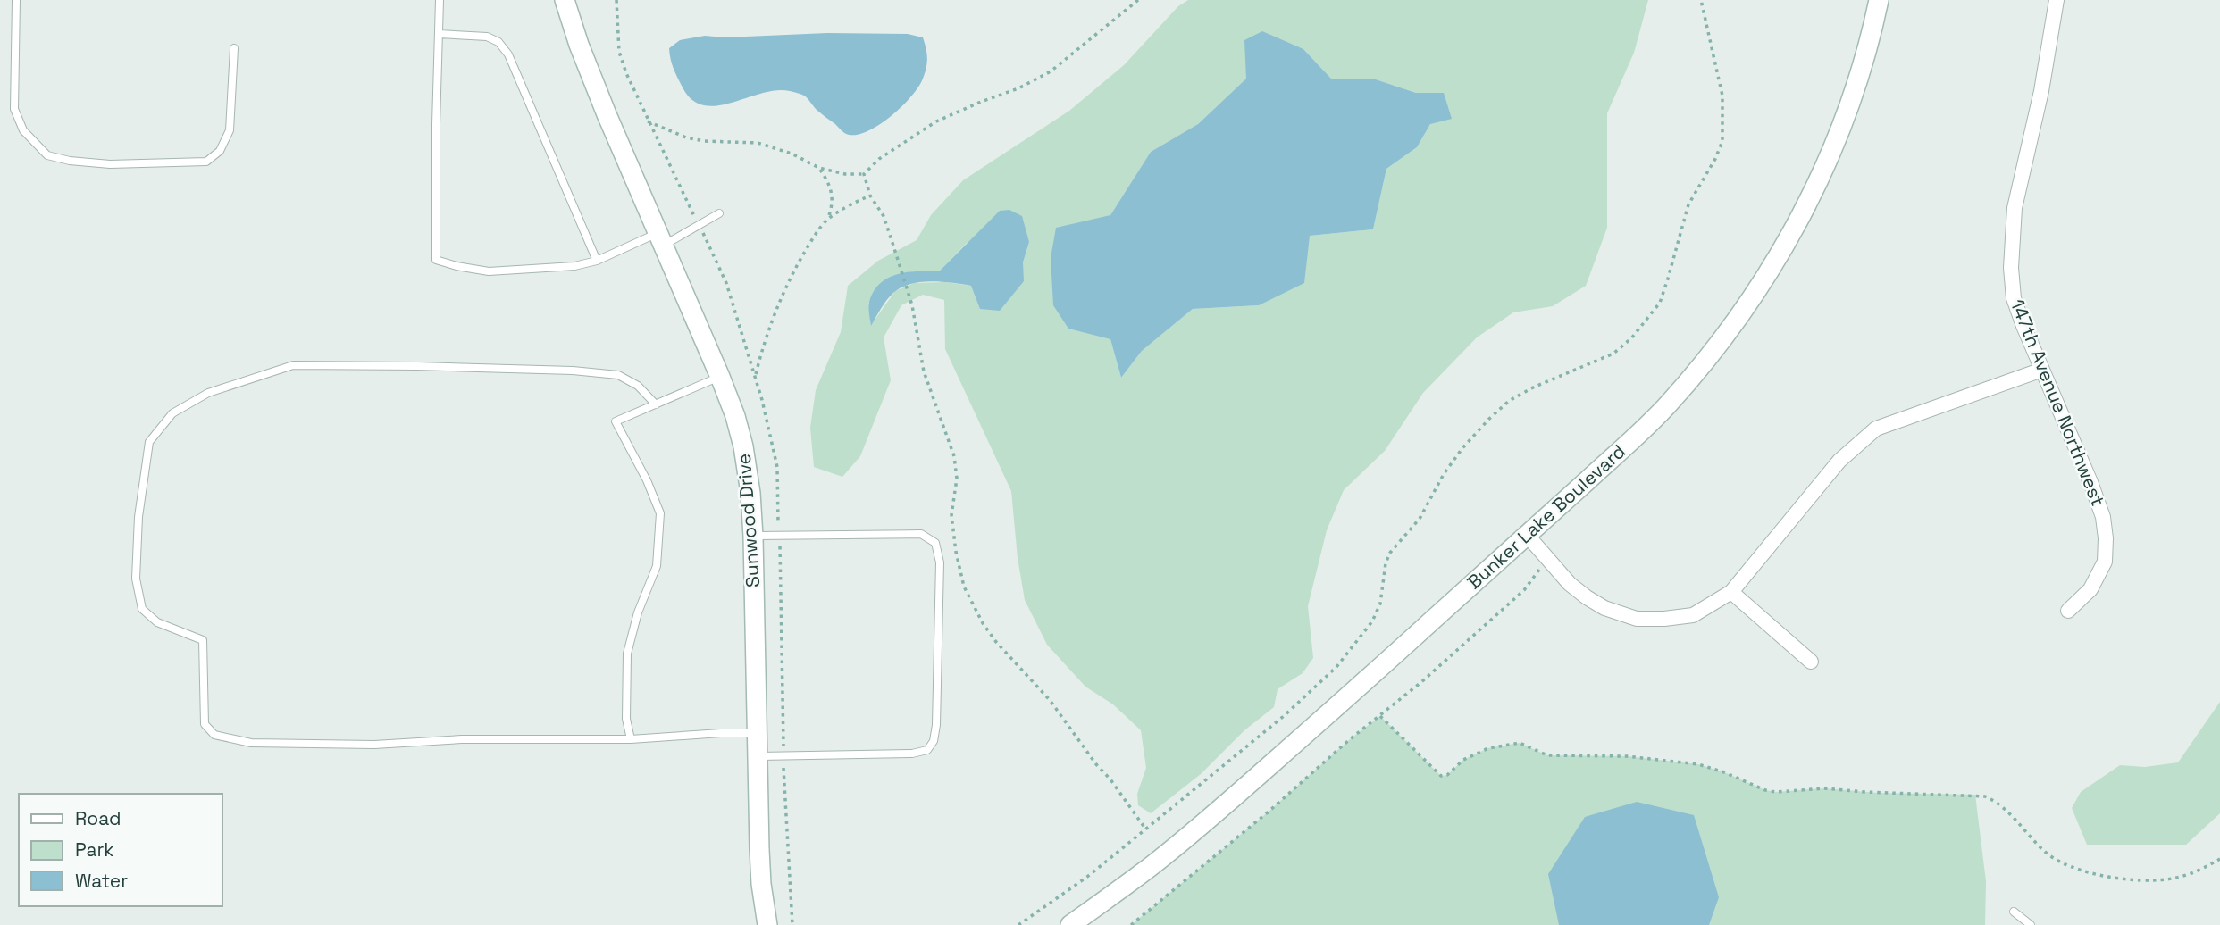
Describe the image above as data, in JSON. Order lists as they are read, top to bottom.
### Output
{
  "streets": {
    "main road": ["Bunker Lake Boulevard", "Sunwood Drive"],
    "street": ["147th Avenue Northwest"]
  },
  "legend": ["Road", "Park", "Water"]
}
